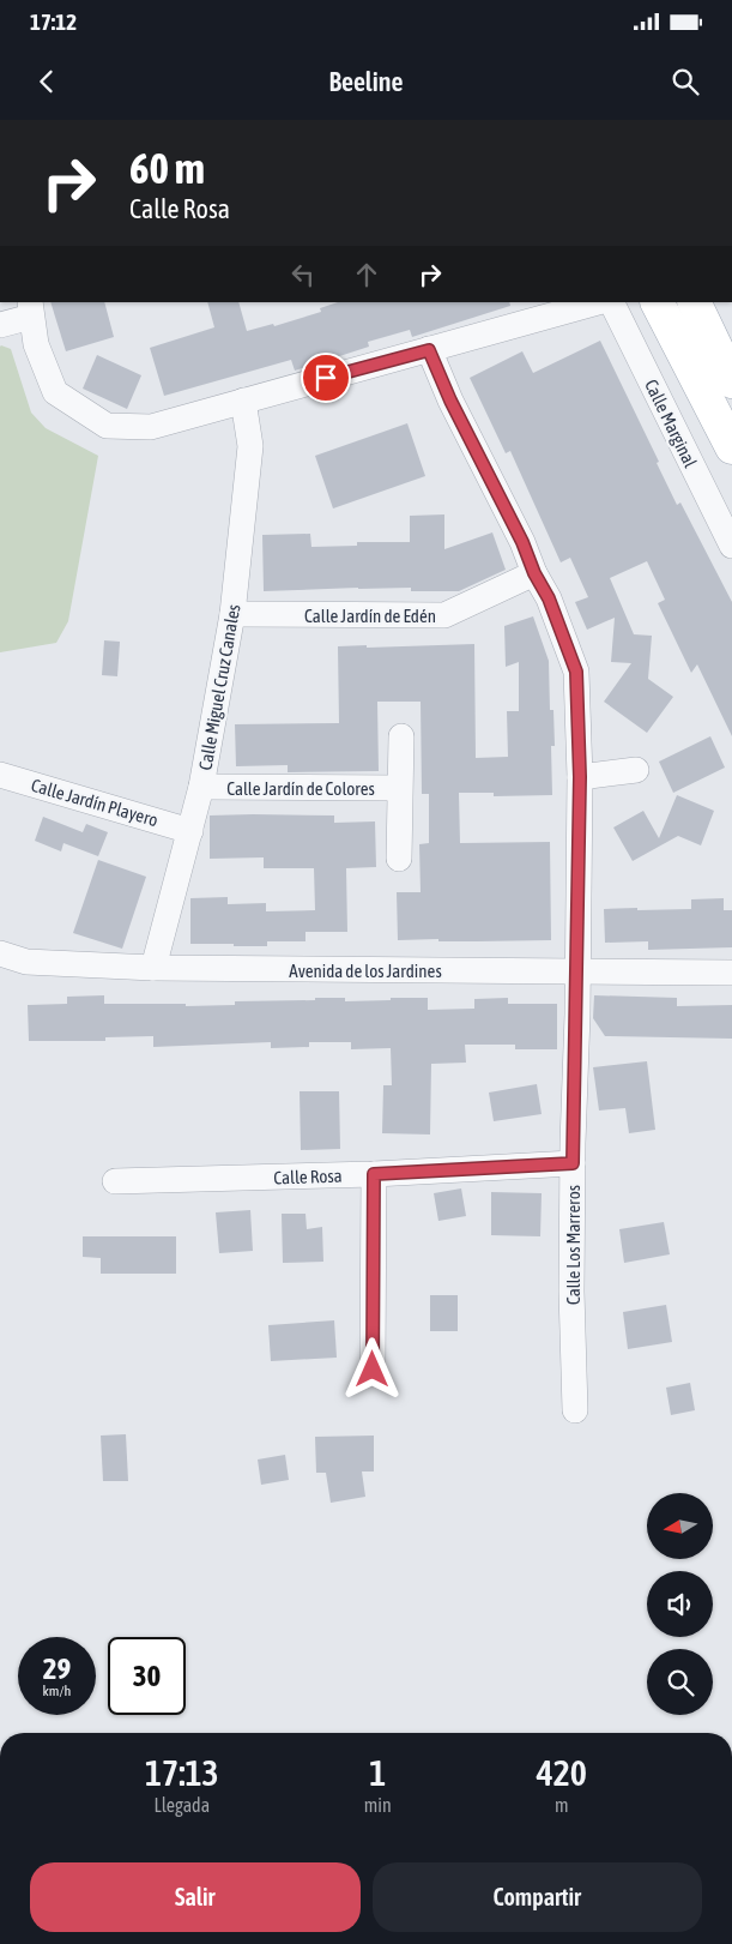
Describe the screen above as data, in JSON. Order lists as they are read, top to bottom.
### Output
{
  "streets": {
    "street": [
      "Calle Marginal",
      "Calle Jardín de Edén",
      "Calle Miguel Cruz Canales",
      "Calle Jardín de Colores",
      "Calle Jardín Playero",
      "Avenida de los Jardines",
      "Calle Rosa",
      "Calle Los Marreros"
    ]
  },
  "crossings": [
    ["Calle Jardín de Edén", "Calle Miguel Cruz Canales"],
    ["Calle Jardín de Edén", "Calle Los Marreros"],
    ["Calle Miguel Cruz Canales", "Calle Jardín de Colores"],
    ["Calle Miguel Cruz Canales", "Calle Jardín Playero"],
    ["Calle Miguel Cruz Canales", "Avenida de los Jardines"],
    ["Avenida de los Jardines", "Calle Los Marreros"],
    ["Calle Rosa", "Calle Los Marreros"]
  ],
  "north": "left",
  "page": {
    "status": "17:12",
    "header": "Beeline",
    "turn": ["60 m", "Calle Rosa"],
    "speed": "29 km/h",
    "limit": "30",
    "eta": [
      "17:13",
      "Llegada",
      "1",
      "min",
      "420",
      "m"
    ],
    "buttons": ["Salir", "Compartir"]
  }
}
